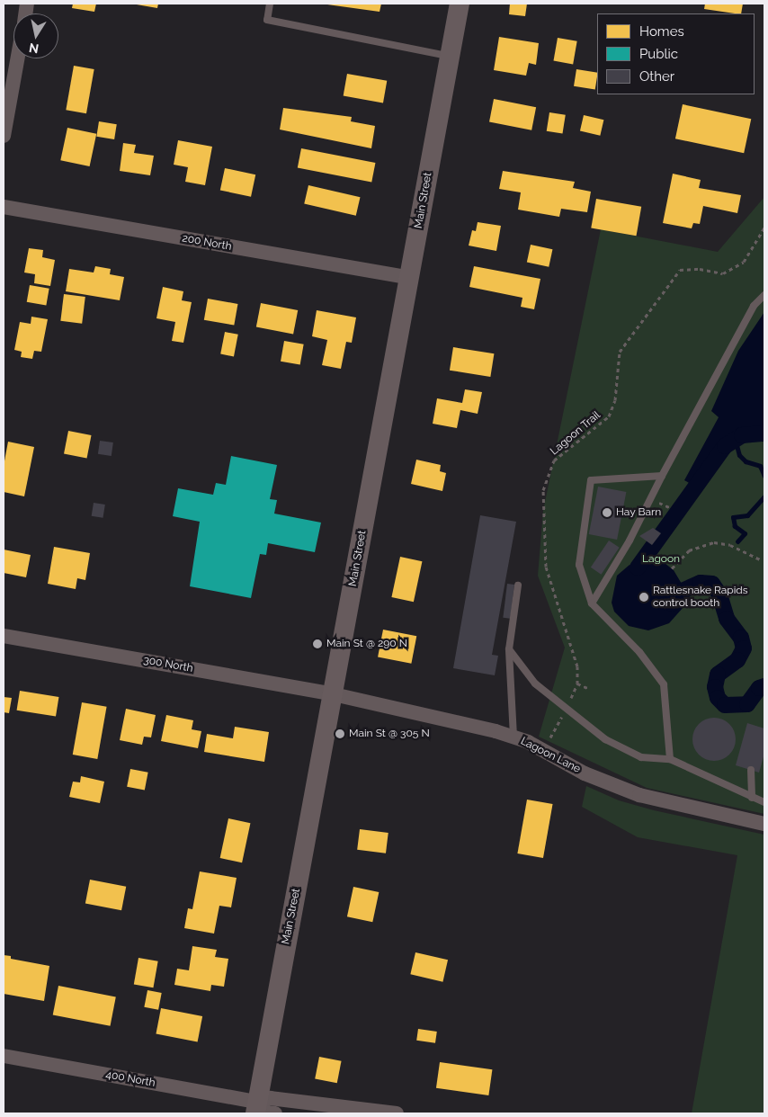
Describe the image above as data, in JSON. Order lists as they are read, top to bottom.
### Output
{
  "streets": {
    "main road": ["Main Street"],
    "street": [
      "200 North",
      "300 North",
      "Lagoon Lane",
      "400 North"
    ],
    "path": ["Lagoon Trail"]
  },
  "crossings": [
    ["Main Street", "200 North"],
    ["Main Street", "300 North"],
    ["Main Street", "Lagoon Lane"],
    ["Main Street", "400 North"],
    ["300 North", "Lagoon Lane"]
  ],
  "parks": ["Lagoon"],
  "places": [
    "Hay Barn",
    "Rattlesnake Rapids control booth",
    "Main St @ 290 N",
    "Main St @ 305 N"
  ],
  "legend": ["Homes", "Public", "Other"],
  "north": "bottom"
}
